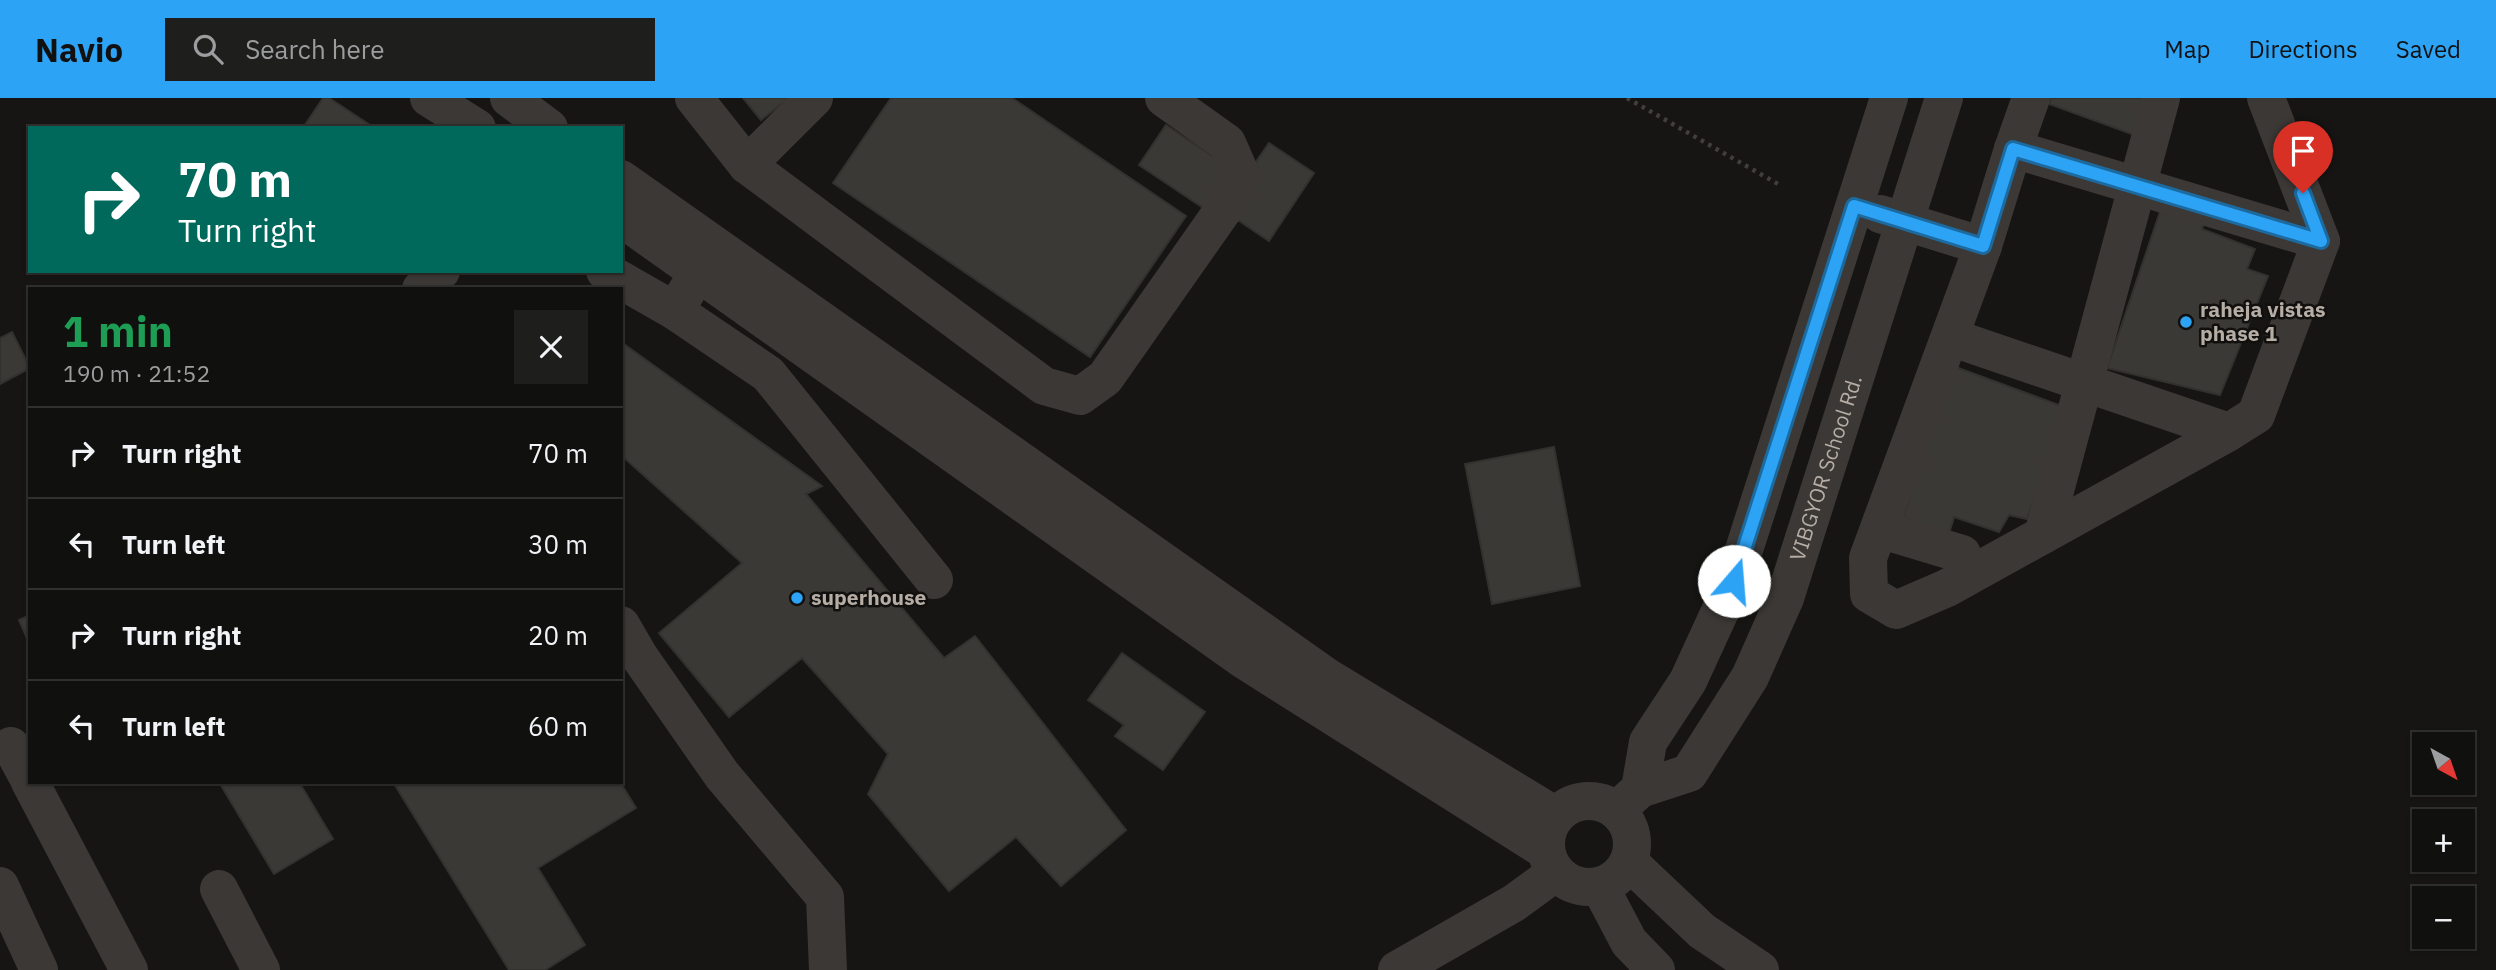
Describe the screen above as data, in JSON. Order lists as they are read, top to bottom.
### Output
{
  "streets": {
    "street": ["VIBGYOR School Rd."]
  },
  "places": ["raheja vistas phase 1", "superhouse"],
  "north": "bottom right",
  "page": {
    "header": "Navio",
    "search": "Search here",
    "nav": ["Map", "Directions", "Saved"],
    "turn": ["70 m", "Turn right"],
    "heading": ["1 min", "190 m · 21:52"],
    "list": [
      {
        "name": "Turn right",
        "value": "70 m"
      },
      {
        "name": "Turn left",
        "value": "30 m"
      },
      {
        "name": "Turn right",
        "value": "20 m"
      },
      {
        "name": "Turn left",
        "value": "60 m"
      }
    ],
    "map_buttons": ["+", "−"]
  }
}
